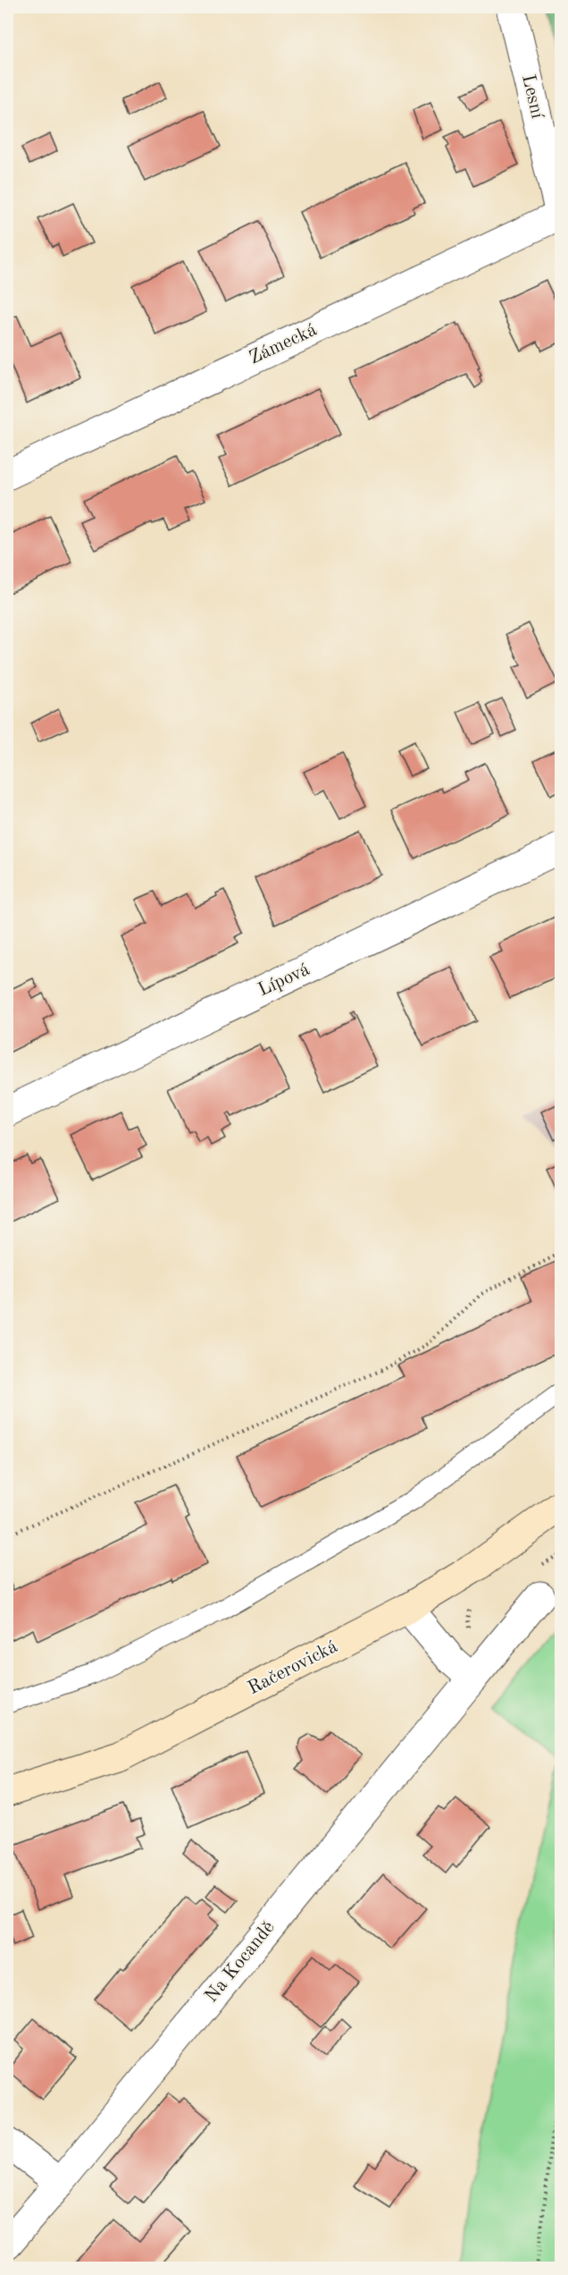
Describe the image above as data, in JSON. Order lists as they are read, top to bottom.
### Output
{
  "streets": {
    "main road": ["Račerovická"],
    "street": [
      "Lesní",
      "Zámecká",
      "Lípová",
      "Na Kocandě"
    ]
  },
  "crossings": [
    ["Lesní", "Zámecká"]
  ]
}
